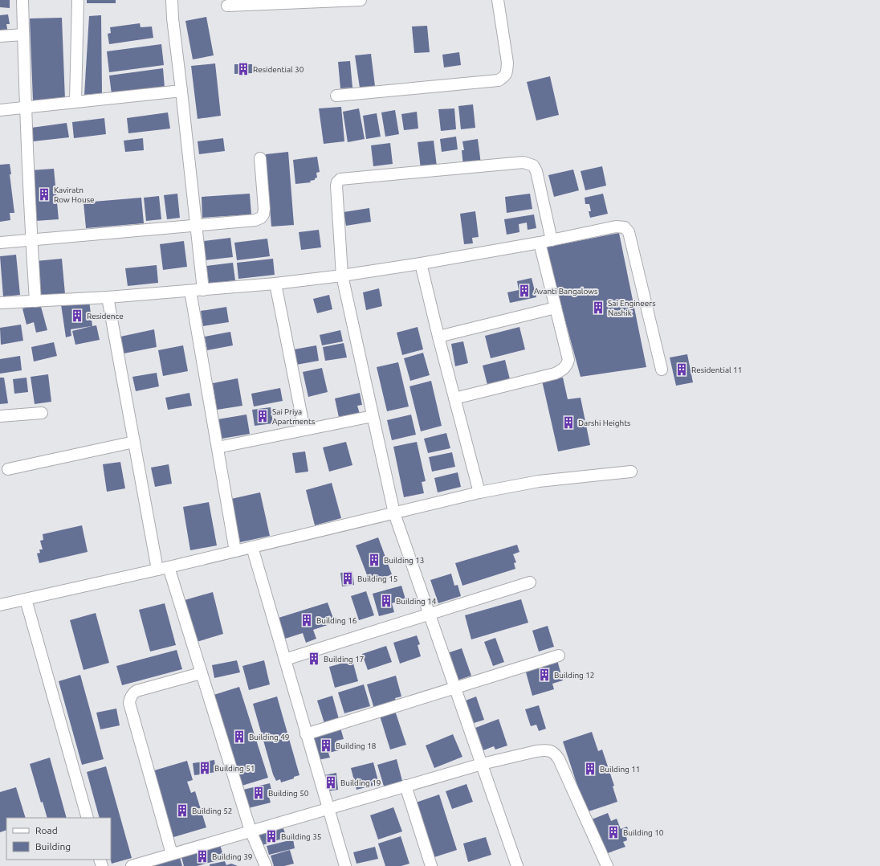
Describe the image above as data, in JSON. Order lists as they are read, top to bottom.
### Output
{
  "places": {
    "building": [
      "Residential 30",
      "Kaviratn Row House",
      "Avanti Bangalows",
      "Sai Engineers Nashik",
      "Residence",
      "Residential 11",
      "Sai Priya Apartments",
      "Darshi Heights",
      "Building 13",
      "Building 15",
      "Building 14",
      "Building 16",
      "Building 17",
      "Building 12",
      "Building 49",
      "Building 18",
      "Building 51",
      "Building 11",
      "Building 19",
      "Building 50",
      "Building 52",
      "Building 10",
      "Building 35",
      "Building 39"
    ]
  },
  "legend": ["Road", "Building"]
}
